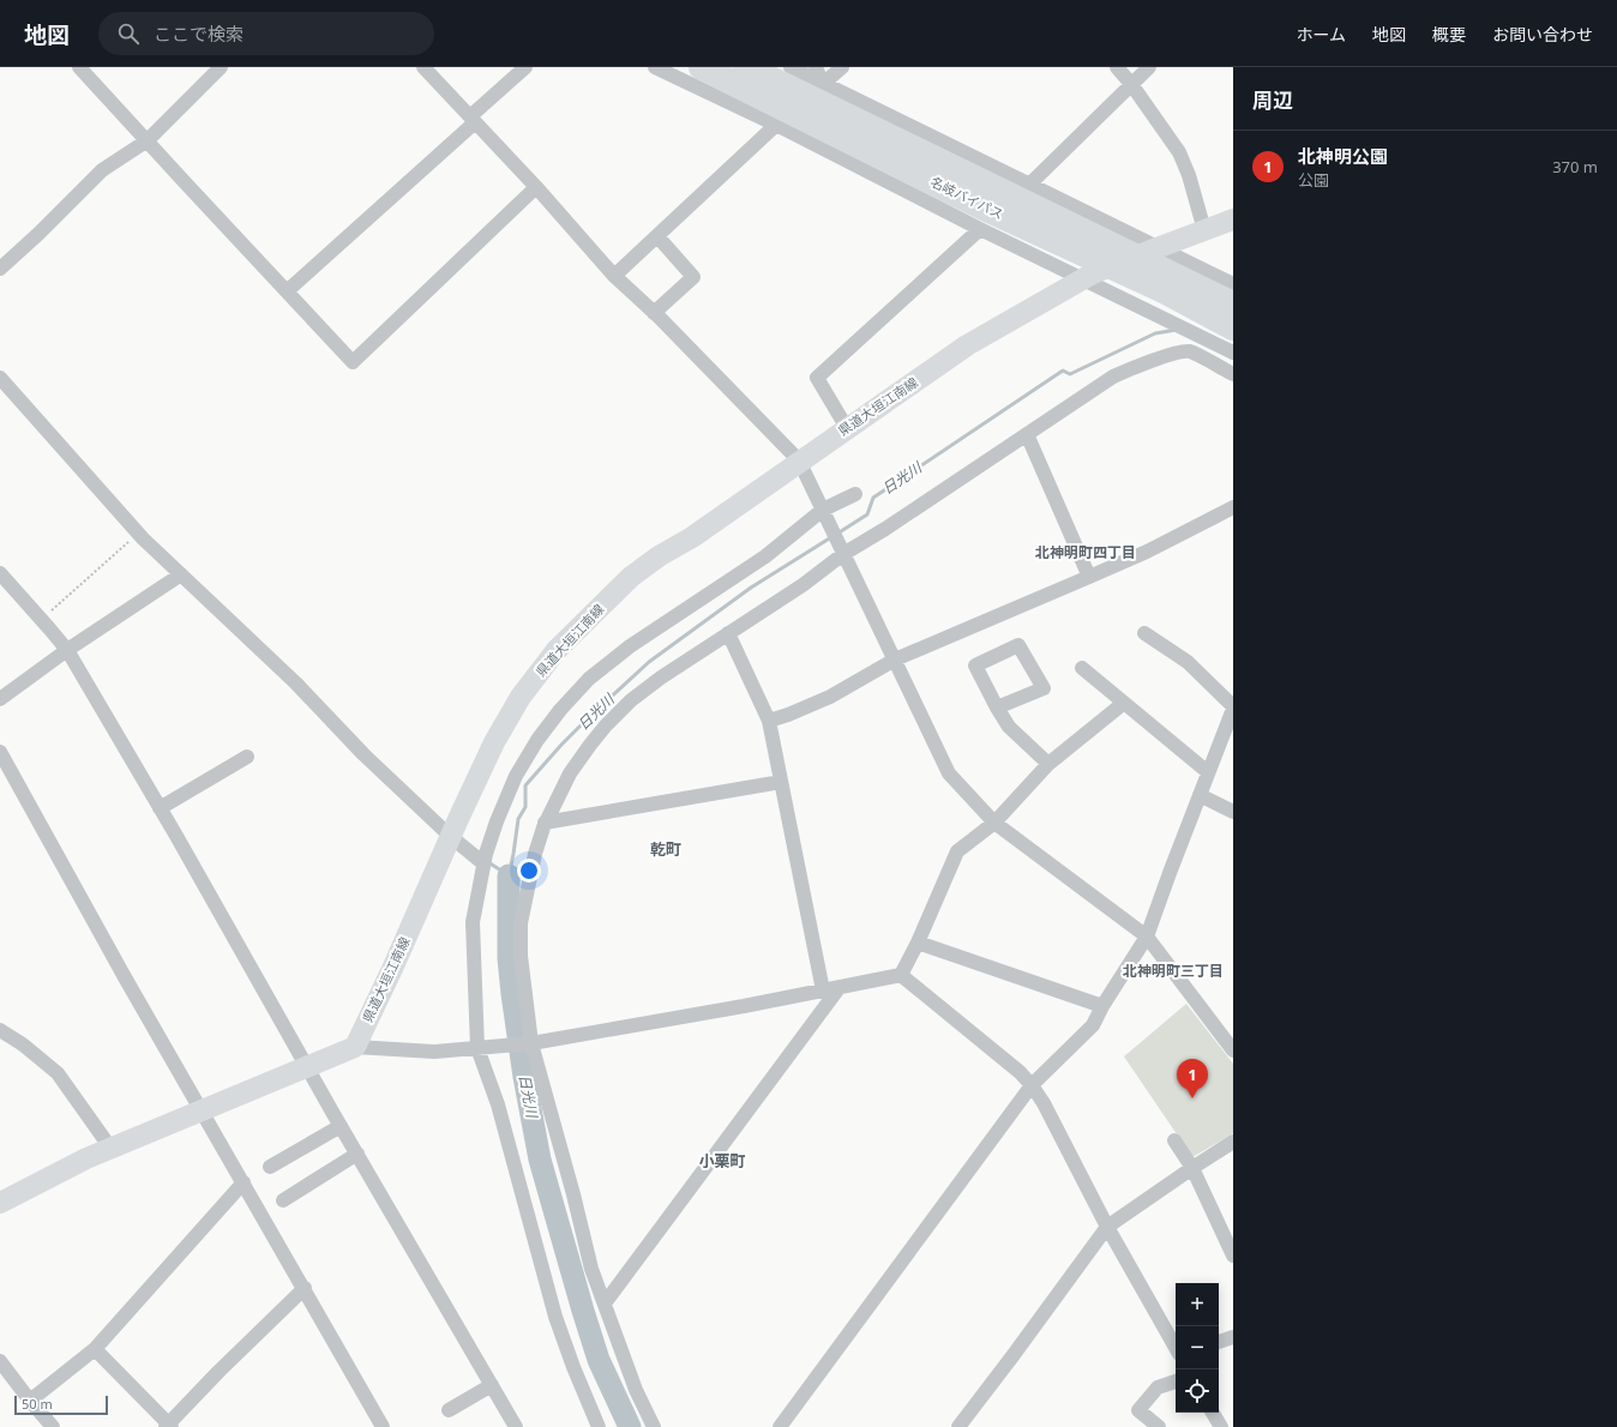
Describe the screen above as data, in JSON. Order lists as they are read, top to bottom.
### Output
{
  "streets": {
    "highway": ["名岐バイパス"],
    "main road": ["県道大垣江南線"]
  },
  "districts": [
    "北神明町四丁目",
    "乾町",
    "北神明町三丁目",
    "小栗町"
  ],
  "water": ["日光川"],
  "scale_bar": "50 m",
  "page": {
    "header": "地図",
    "search": "ここで検索",
    "nav": [
      "ホーム",
      "地図",
      "概要",
      "お問い合わせ"
    ],
    "heading": "周辺",
    "list": [
      {
        "mark": "1",
        "name": "北神明公園",
        "note": "公園",
        "value": "370 m"
      }
    ],
    "pins": "1",
    "map_buttons": ["+", "−"],
    "scale": "50 m"
  }
}
